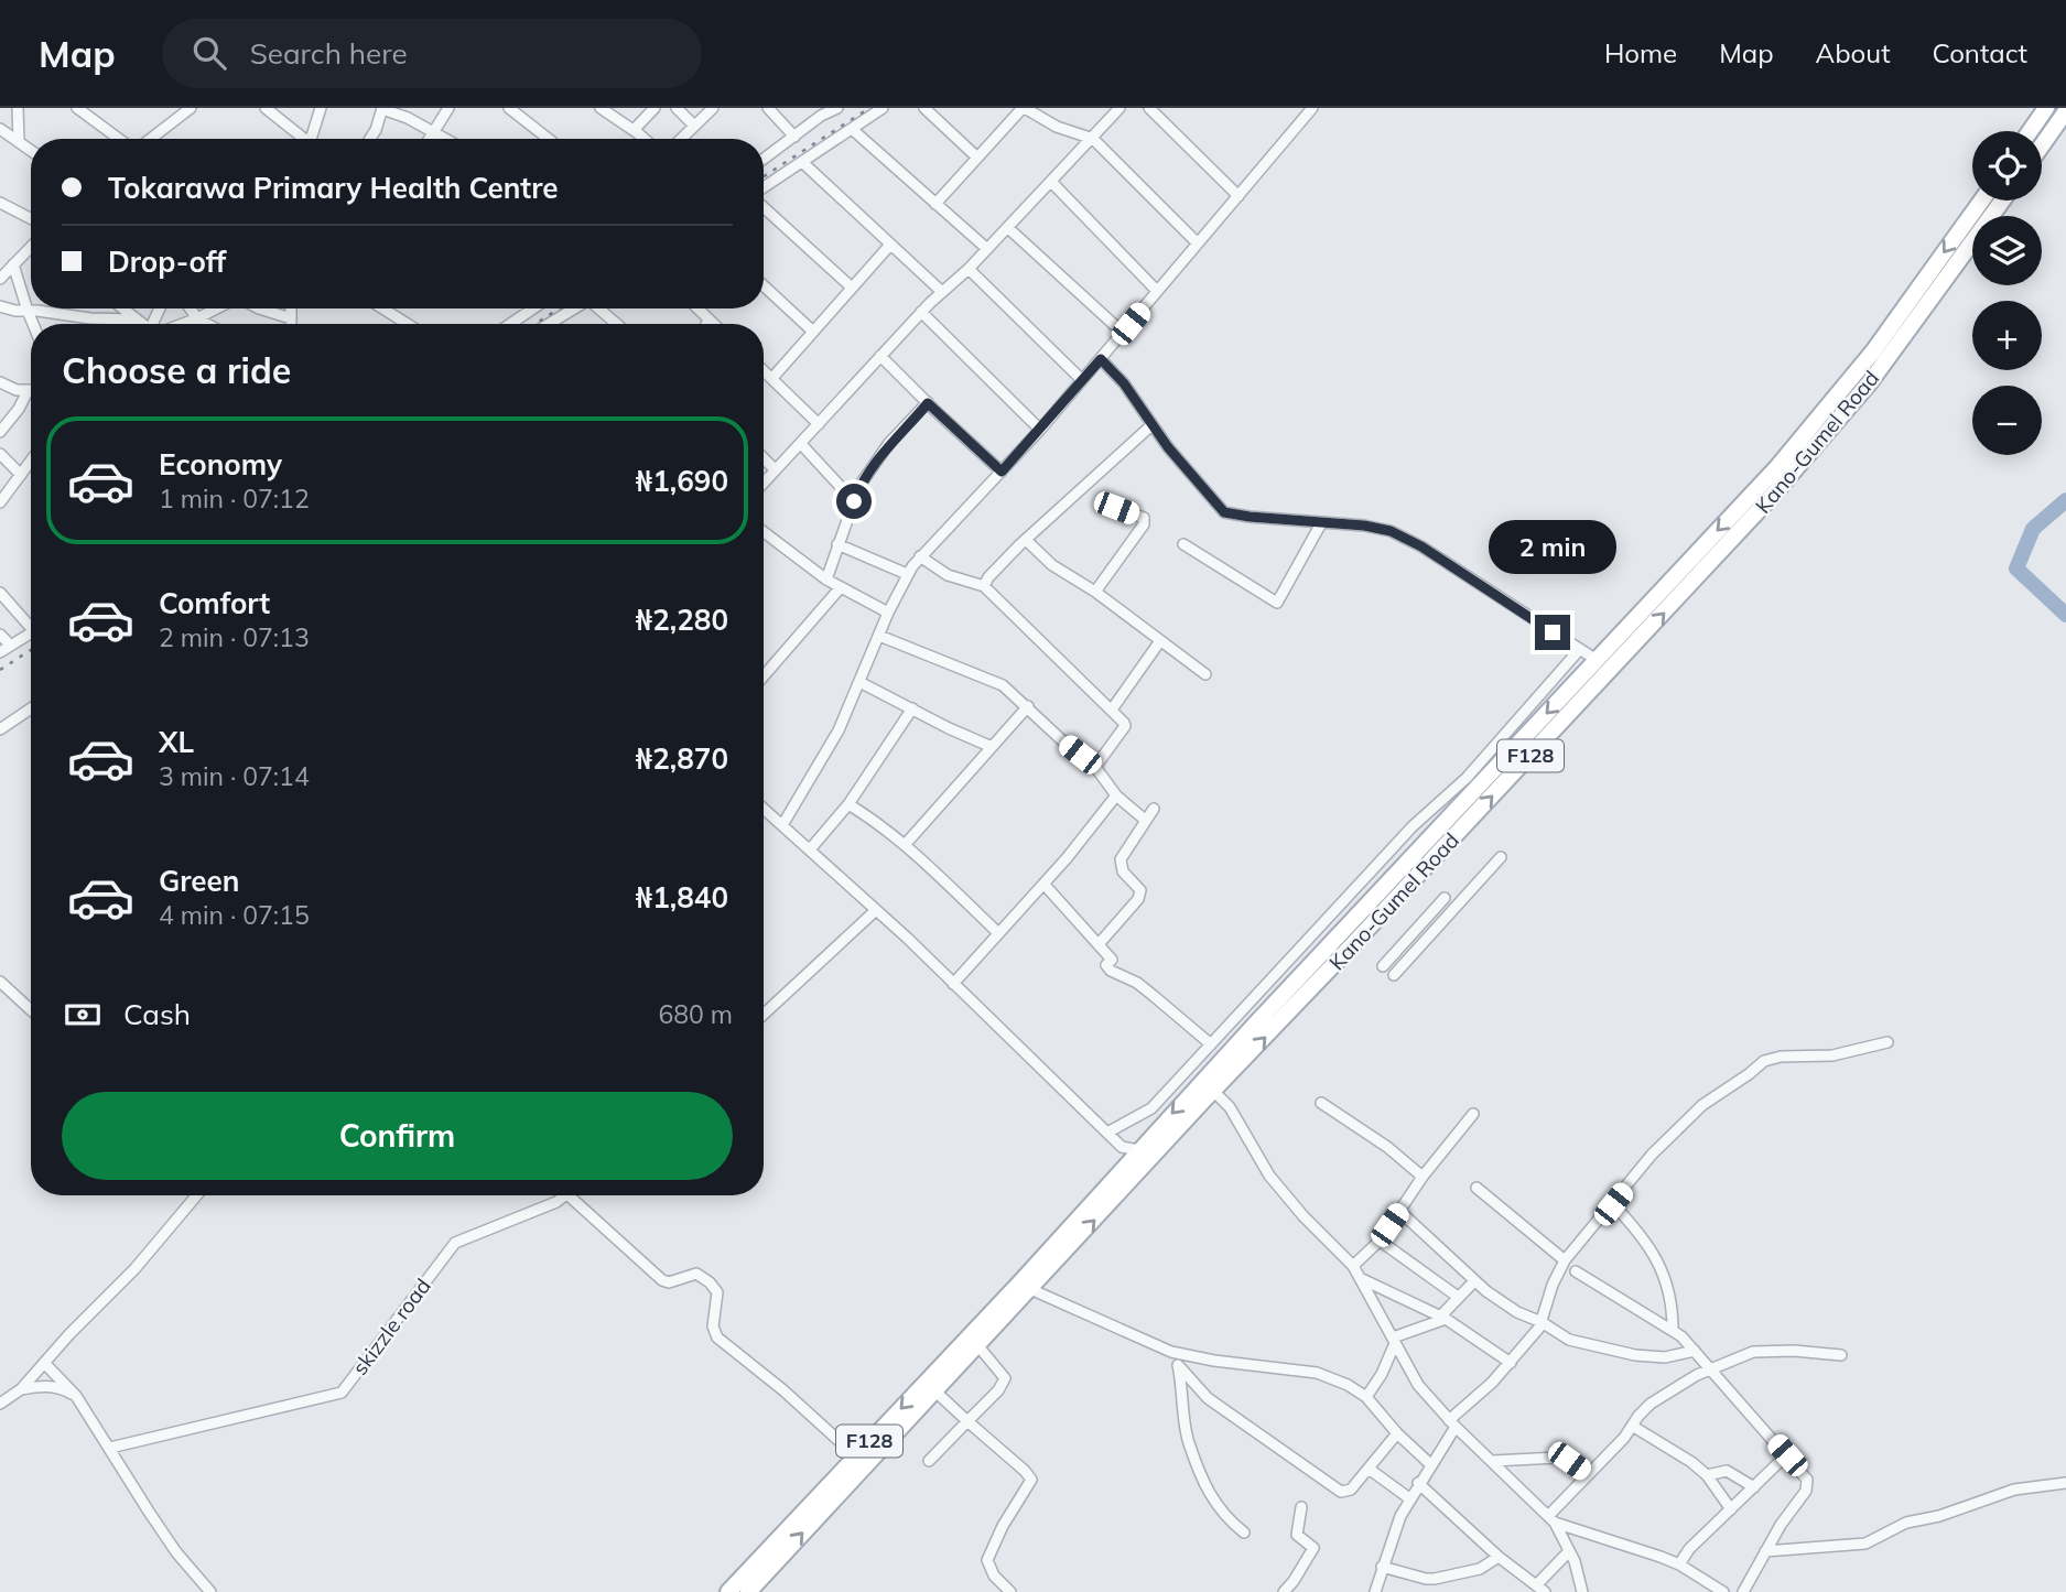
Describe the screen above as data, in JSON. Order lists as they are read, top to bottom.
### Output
{
  "streets": {
    "main road": ["Kano-Gumel Road", "F128"],
    "street": ["skizzle road"]
  },
  "page": {
    "header": "Map",
    "search": "Search here",
    "nav": [
      "Home",
      "Map",
      "About",
      "Contact"
    ],
    "map_buttons": ["+", "−"],
    "banner": ["Tokarawa Primary Health Centre", "Drop-off"],
    "heading": "Choose a ride",
    "list": [
      {
        "name": "Economy",
        "note": "1 min · 07:12",
        "value": "₦1,690"
      },
      {
        "name": "Comfort",
        "note": "2 min · 07:13",
        "value": "₦2,280"
      },
      {
        "name": "XL",
        "note": "3 min · 07:14",
        "value": "₦2,870"
      },
      {
        "name": "Green",
        "note": "4 min · 07:15",
        "value": "₦1,840"
      }
    ],
    "bubble": "2 min",
    "pay": ["Cash", "680 m"],
    "buttons": "Confirm"
  }
}
